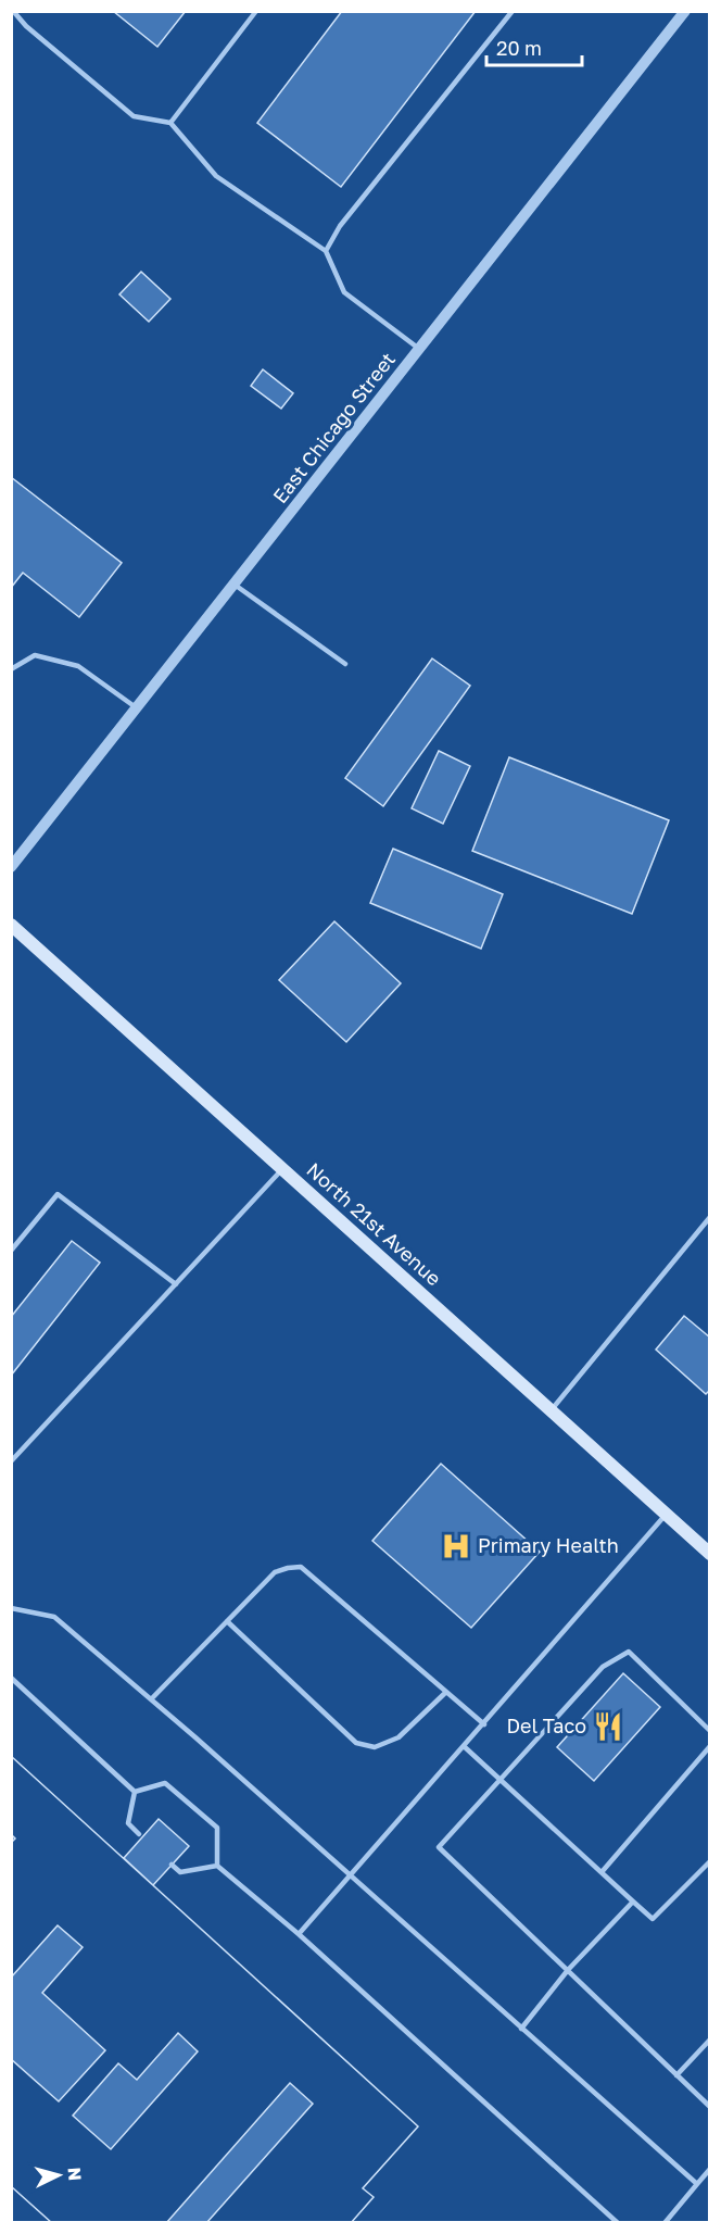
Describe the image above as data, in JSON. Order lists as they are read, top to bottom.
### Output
{
  "streets": {
    "main road": ["North 21st Avenue"],
    "street": ["East Chicago Street"]
  },
  "places": {
    "hospital": ["Primary Health"],
    "restaurant": ["Del Taco"]
  },
  "scale_bar": "20 m",
  "north": "right"
}
